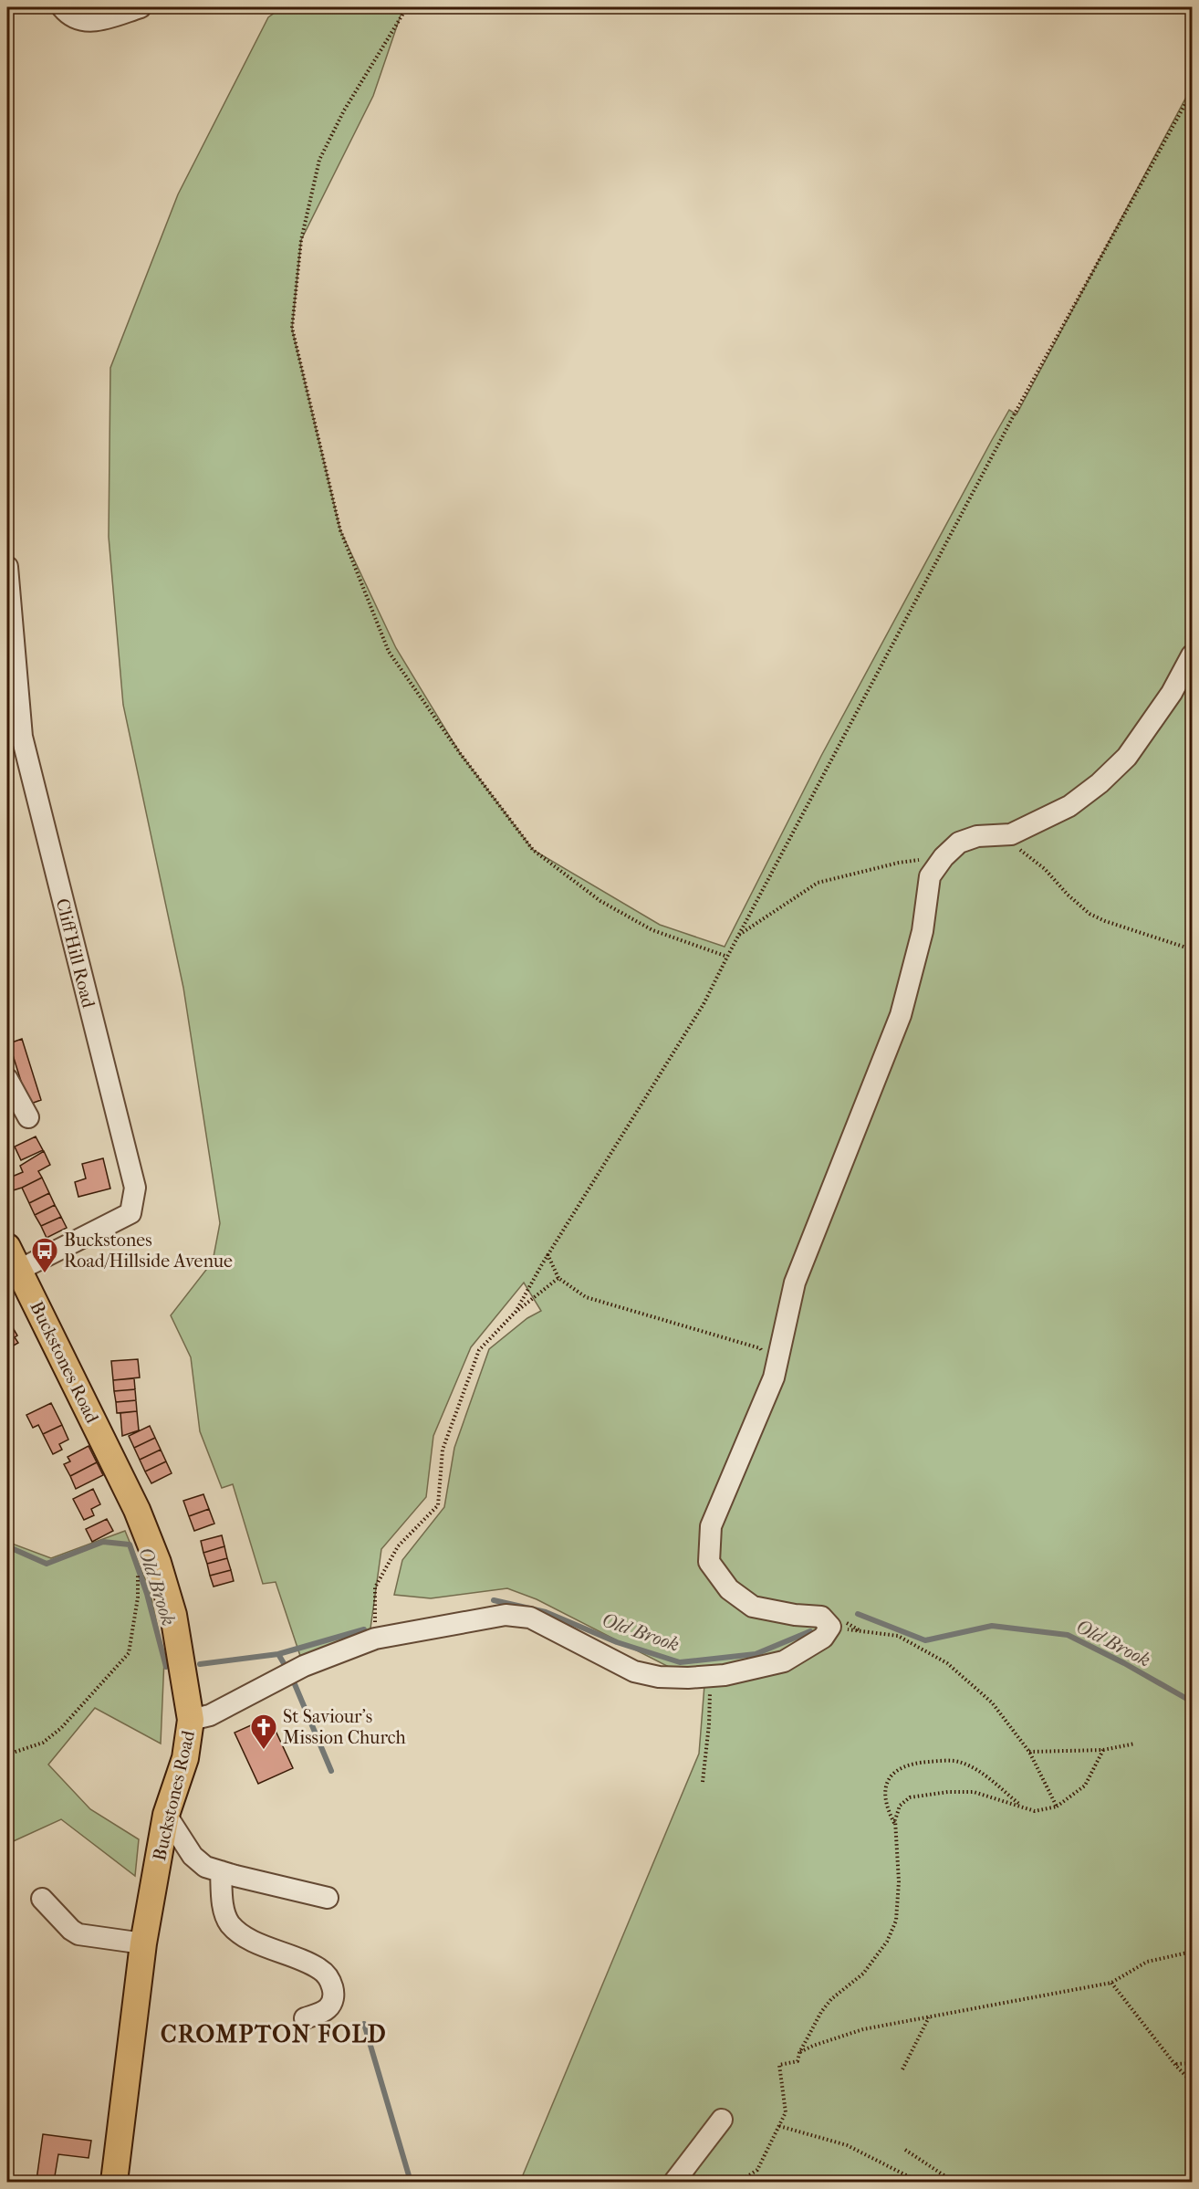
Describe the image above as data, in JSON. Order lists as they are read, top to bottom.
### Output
{
  "streets": {
    "main road": ["Buckstones Road"],
    "street": ["Cliff Hill Road"]
  },
  "crossings": [
    ["Cliff Hill Road", "Buckstones Road"]
  ],
  "districts": ["CROMPTON FOLD"],
  "water": ["Old Brook"],
  "places": {
    "bus stop": ["Buckstones Road/Hillside Avenue"],
    "church": ["St Saviour's Mission Church"]
  }
}
